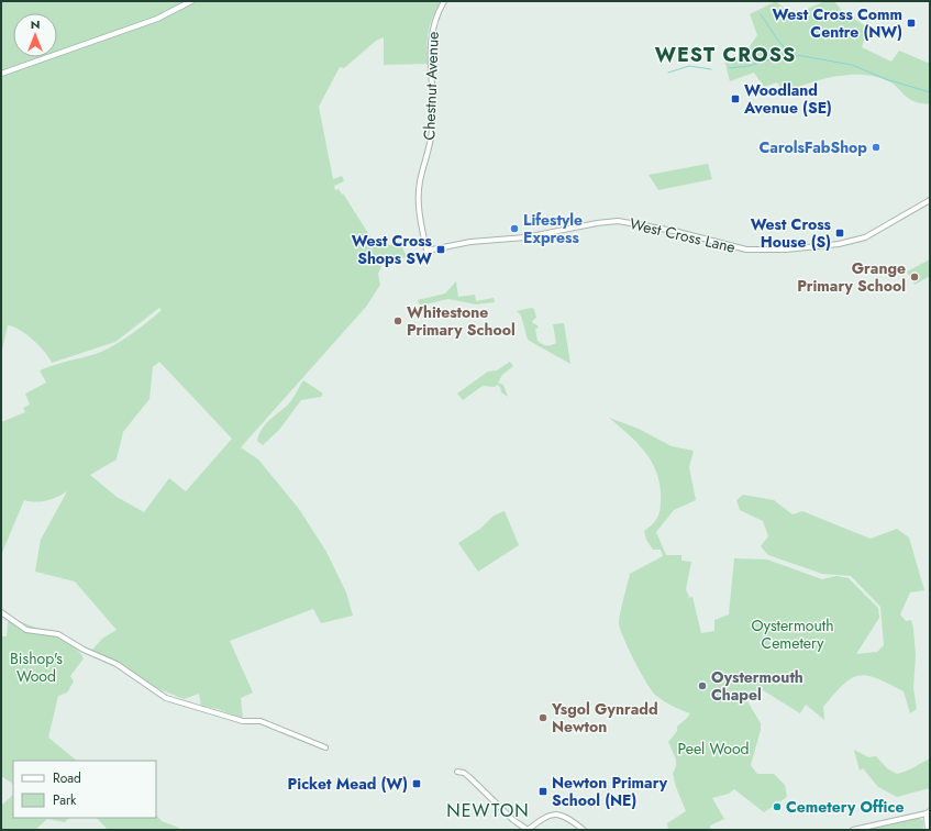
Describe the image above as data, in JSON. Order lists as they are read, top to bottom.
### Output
{
  "streets": {
    "street": ["Chestnut Avenue", "West Cross Lane"]
  },
  "crossings": [
    ["Chestnut Avenue", "West Cross Lane"]
  ],
  "districts": ["WEST CROSS", "NEWTON"],
  "parks": ["Oystermouth Cemetery", "Bishop's Wood", "Peel Wood"],
  "places": {
    "transit": [
      "West Cross Comm Centre (NW)",
      "Woodland Avenue (SE)",
      "West Cross House (S)",
      "West Cross Shops SW",
      "Picket Mead (W)",
      "Newton Primary School (NE)"
    ],
    "other": [
      "CarolsFabShop",
      "Lifestyle Express",
      "Grange Primary School",
      "Whitestone Primary School",
      "Oystermouth Chapel",
      "Ysgol Gynradd Newton",
      "Cemetery Office"
    ]
  },
  "legend": ["Road", "Park"],
  "north": "top"
}
